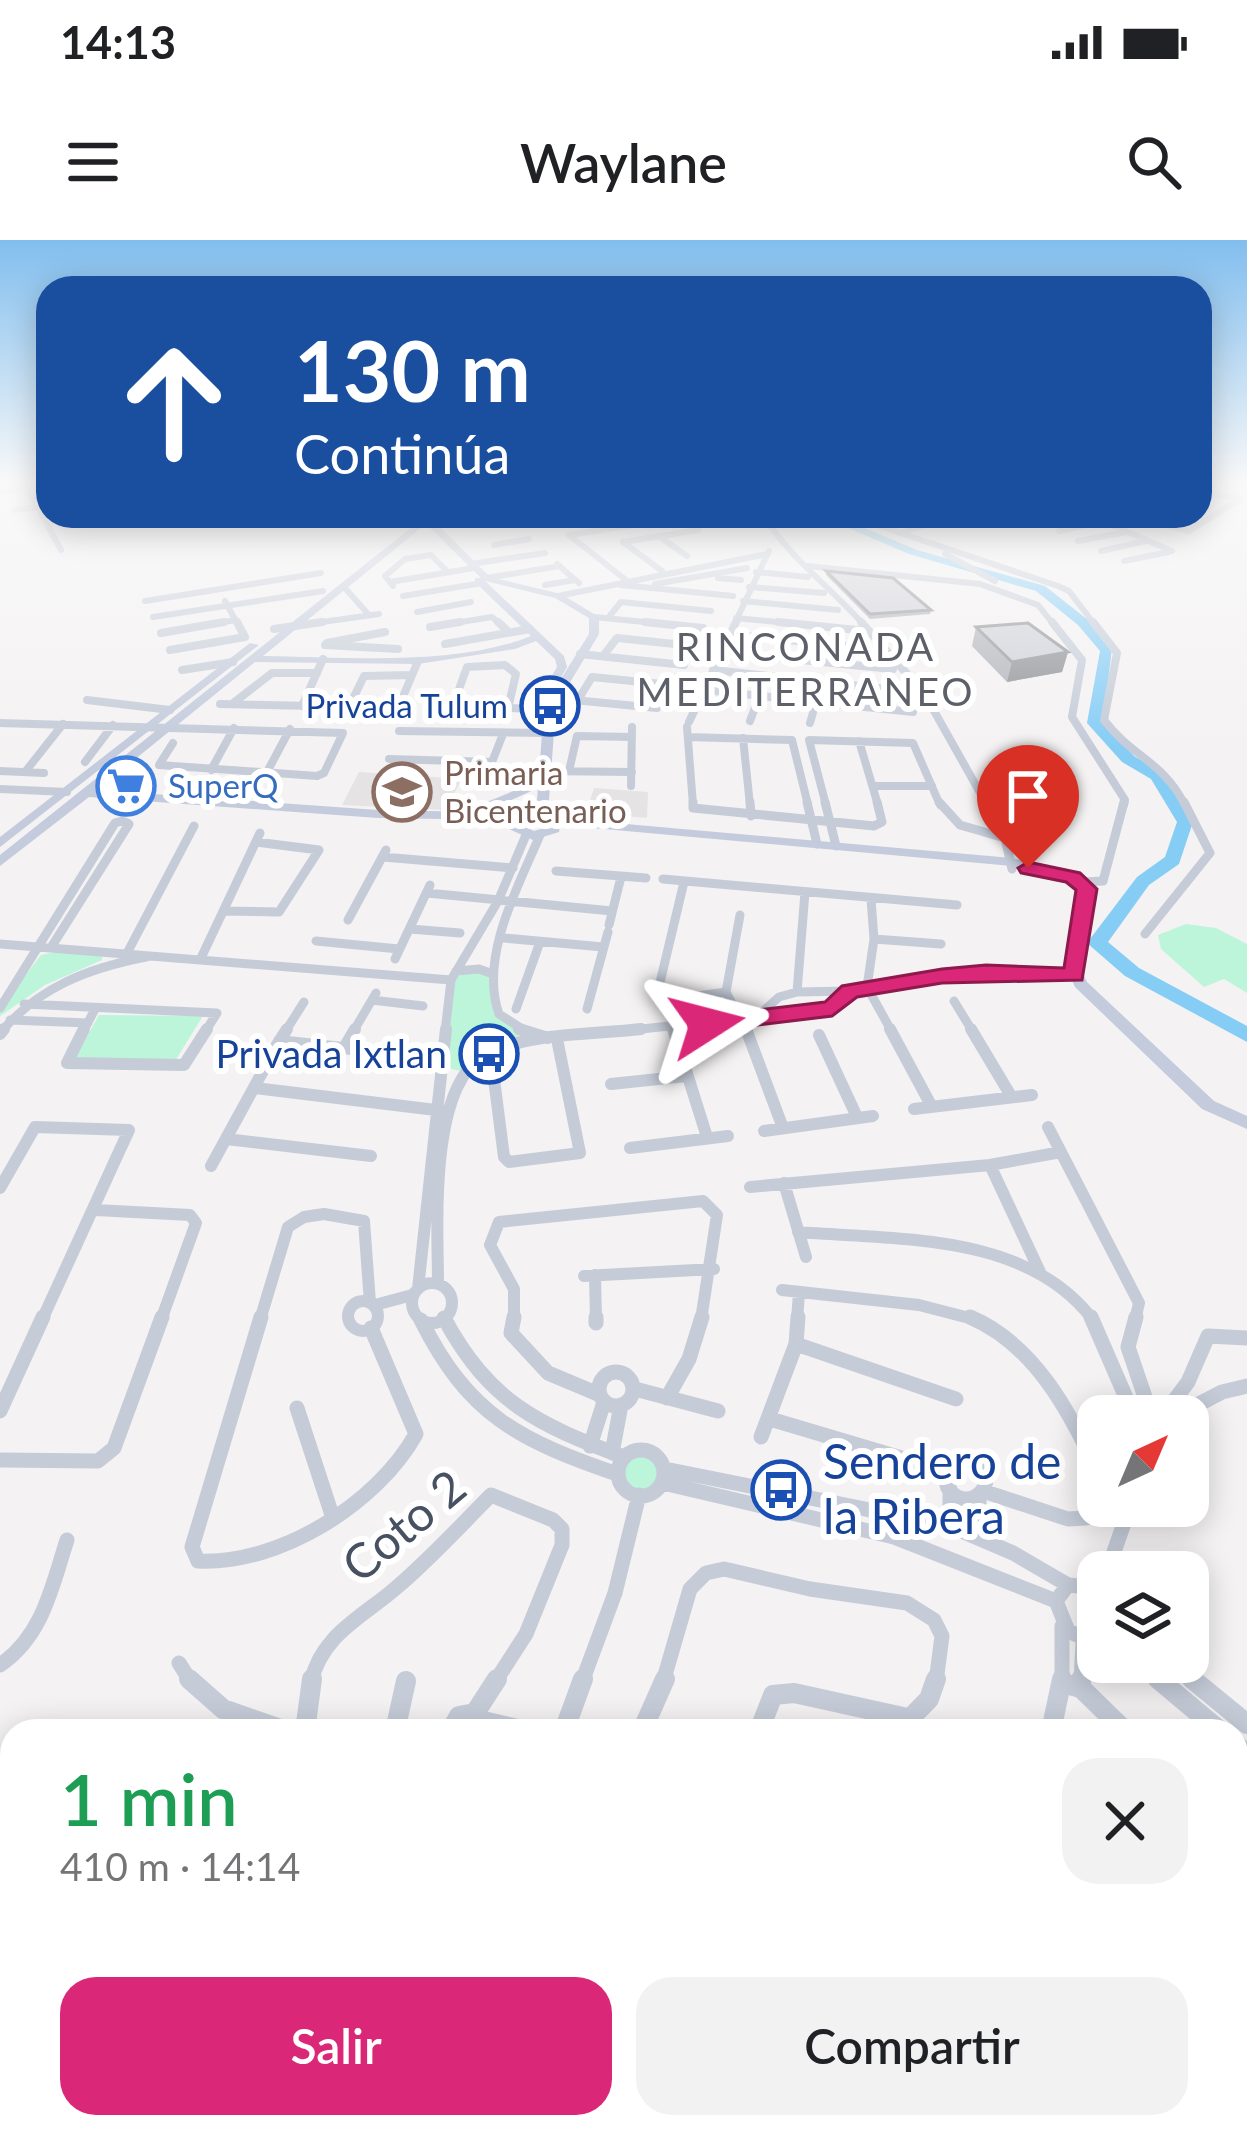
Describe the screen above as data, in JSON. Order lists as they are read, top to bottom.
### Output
{
  "streets": {
    "street": ["Coto 2"]
  },
  "districts": ["RINCONADA MEDITERRANEO"],
  "places": {
    "bus stop": ["Privada Tulum", "Privada Ixtlan", "Sendero de la Ribera"],
    "supermarket": ["SuperQ"],
    "school or university": ["Primaria Bicentenario"]
  },
  "north": "top right",
  "page": {
    "status": "14:13",
    "header": "Waylane",
    "turn": ["130 m", "Continúa"],
    "heading": ["1 min", "410 m · 14:14"],
    "buttons": ["Salir", "Compartir"]
  }
}
